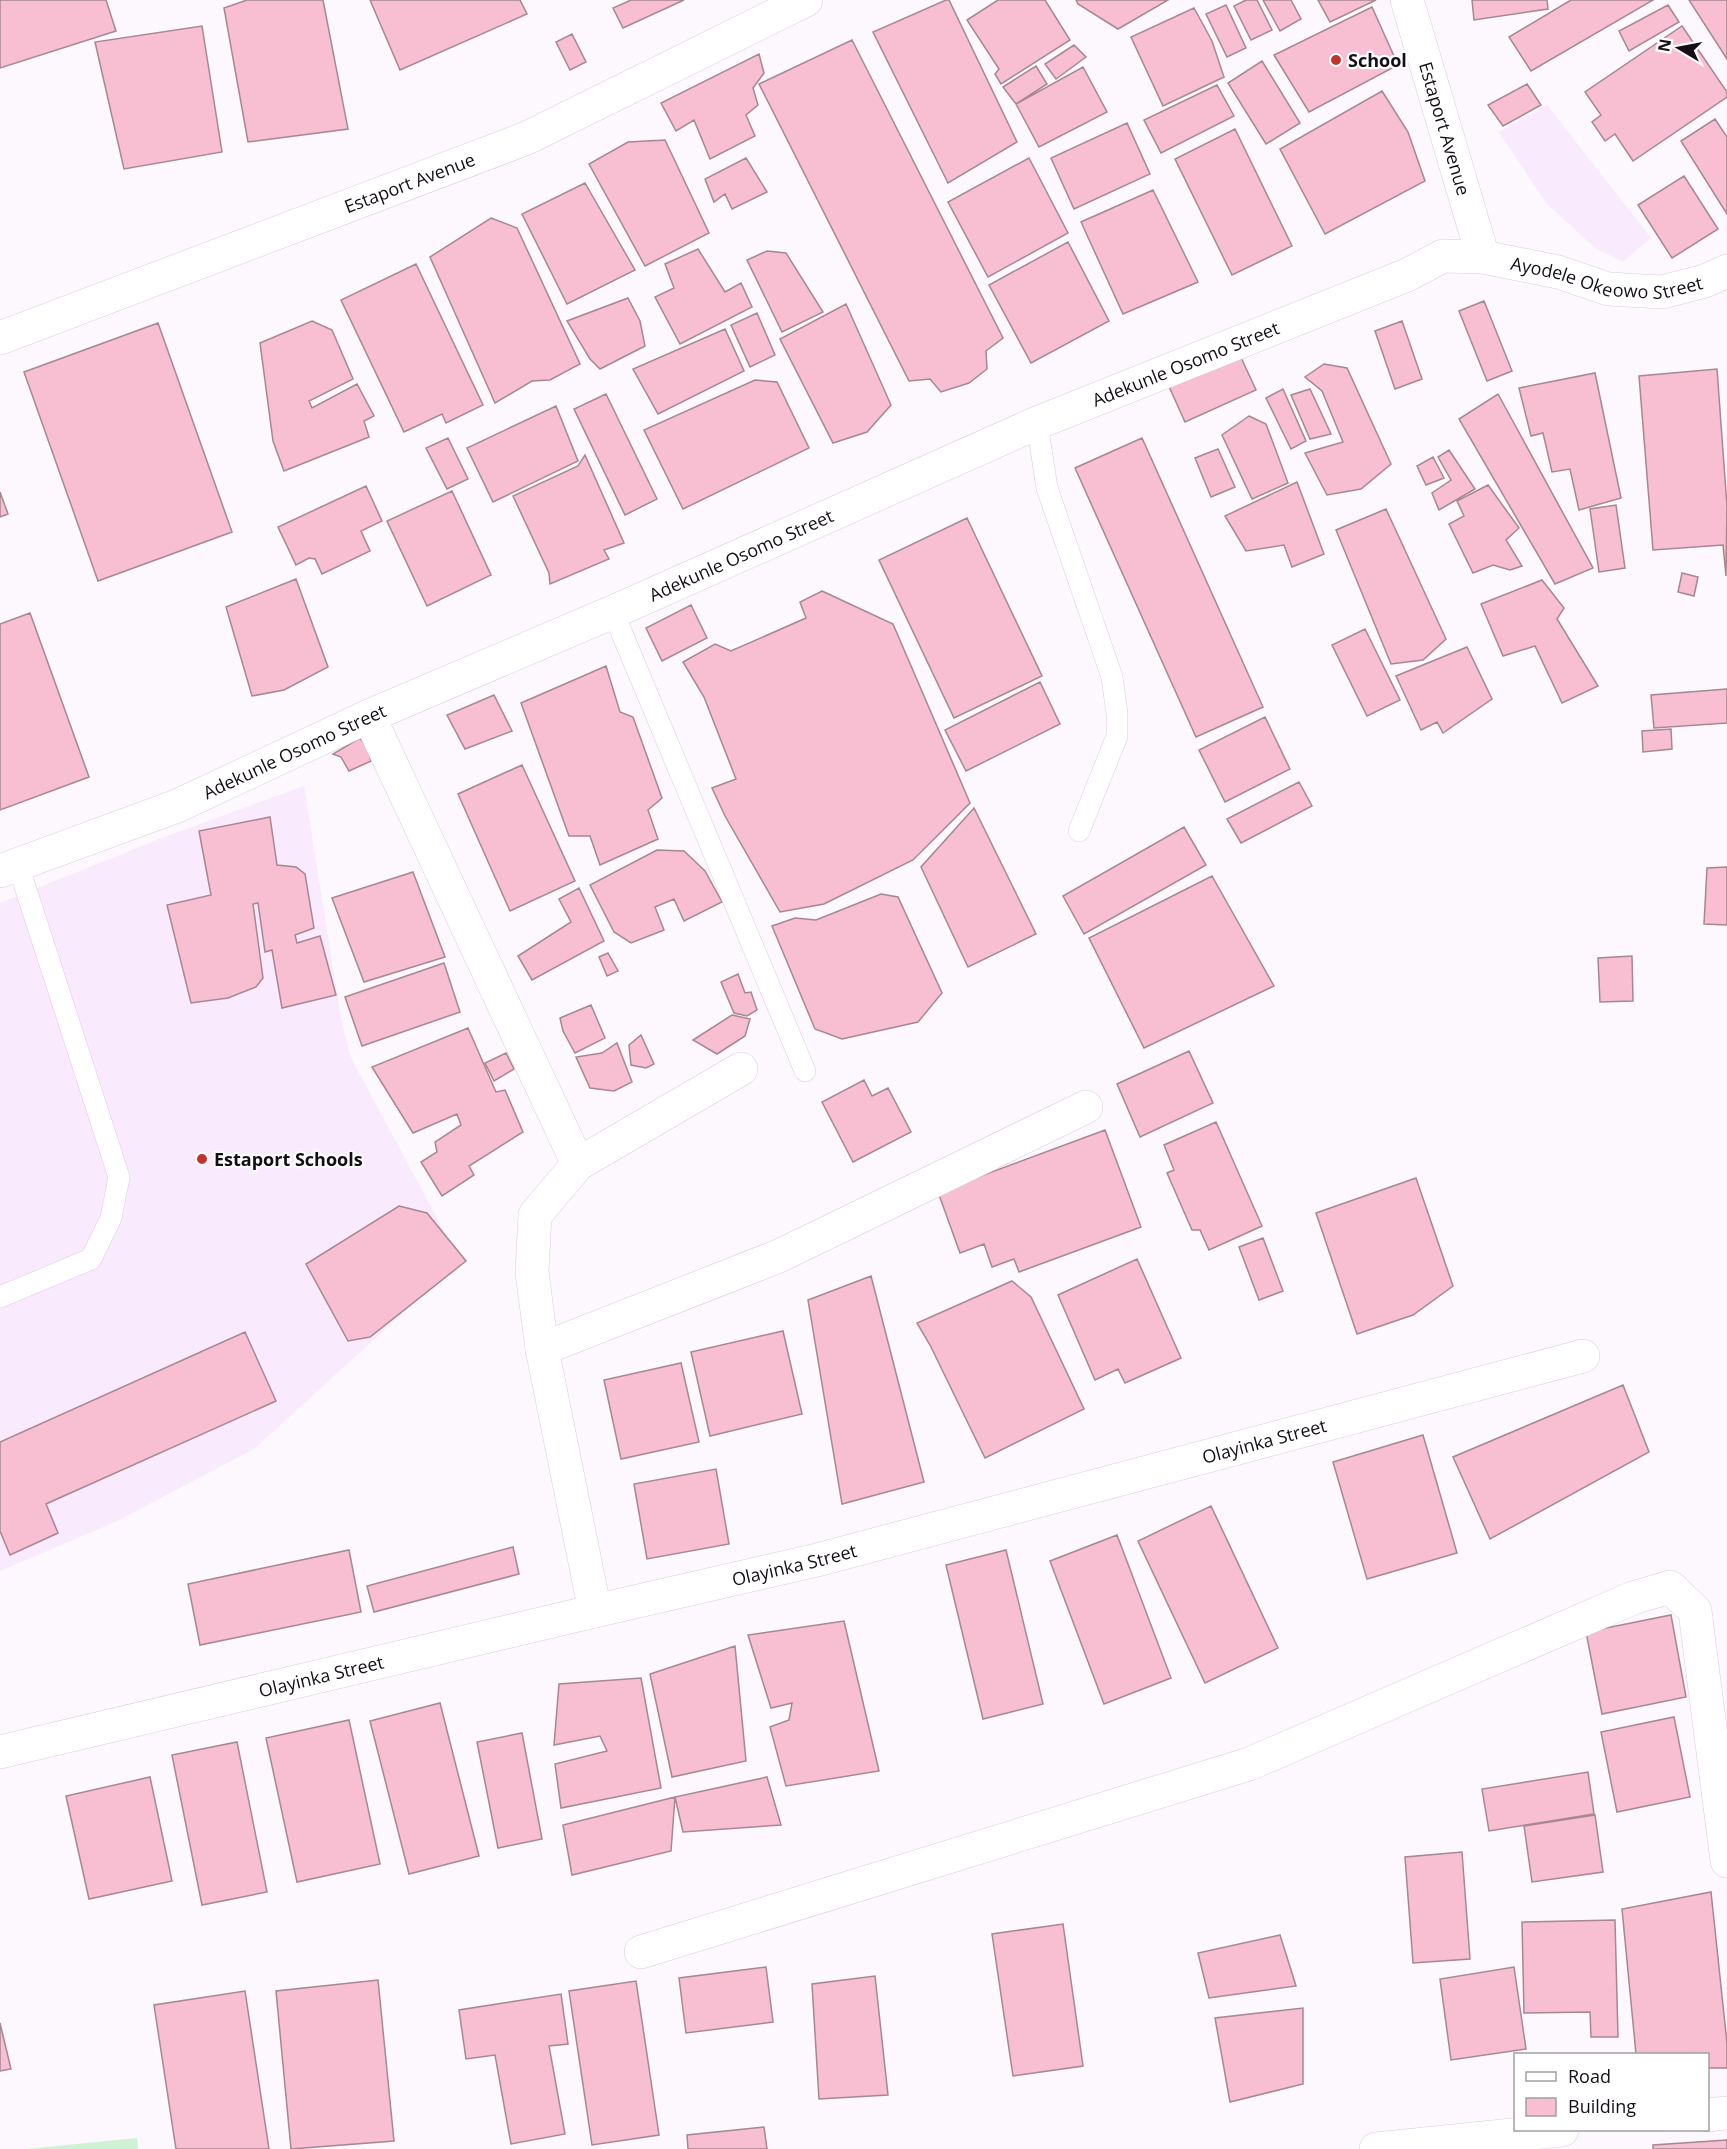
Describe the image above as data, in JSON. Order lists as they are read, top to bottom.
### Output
{
  "streets": {
    "street": [
      "Estaport Avenue",
      "Ayodele Okeowo Street",
      "Adekunle Osomo Street",
      "Olayinka Street"
    ]
  },
  "crossings": [
    ["Estaport Avenue", "Ayodele Okeowo Street"],
    ["Estaport Avenue", "Adekunle Osomo Street"],
    ["Ayodele Okeowo Street", "Adekunle Osomo Street"]
  ],
  "places": ["School", "Estaport Schools"],
  "legend": ["Road", "Building"],
  "north": "left"
}
